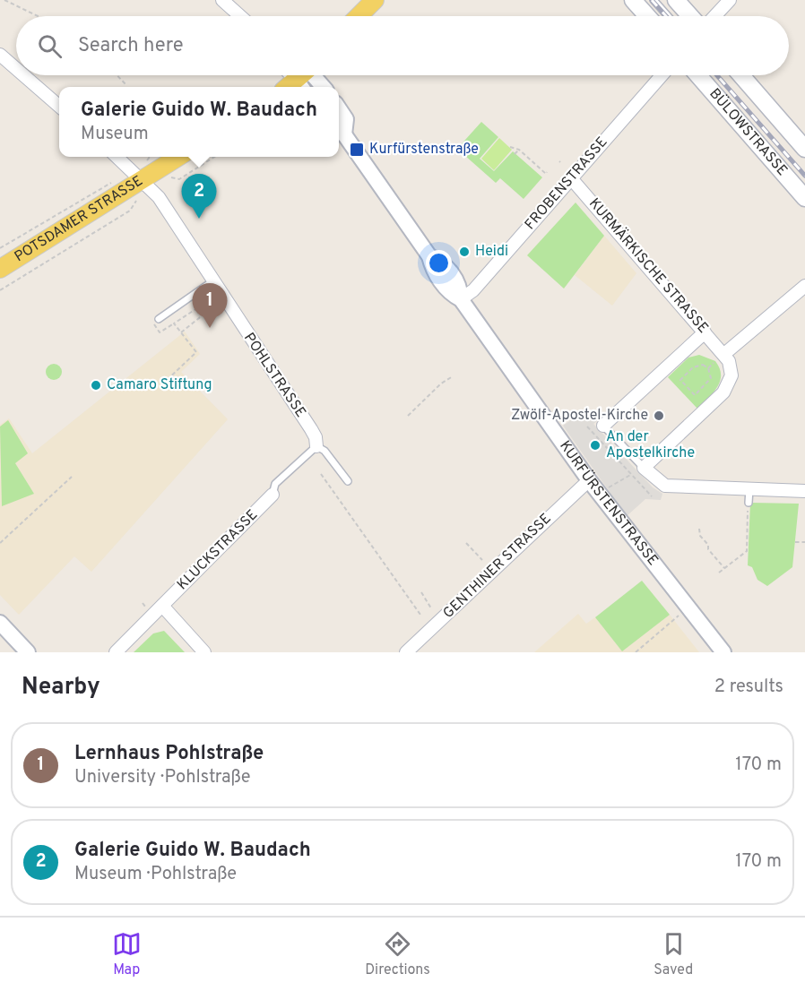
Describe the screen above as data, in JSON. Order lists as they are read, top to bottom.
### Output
{
  "streets": {
    "main road": ["BÜLOWSTRASSE", "POTSDAMER STRASSE"],
    "street": [
      "FROBENSTRASSE",
      "KURMÄRKISCHE STRASSE",
      "POHLSTRASSE",
      "KURFÜRSTENSTRASSE",
      "KLUCKSTRASSE",
      "GENTHINER STRASSE"
    ]
  },
  "crossings": [
    ["FROBENSTRASSE", "KURMÄRKISCHE STRASSE"],
    ["FROBENSTRASSE", "KURFÜRSTENSTRASSE"],
    ["POTSDAMER STRASSE", "POHLSTRASSE"],
    ["POHLSTRASSE", "KLUCKSTRASSE"],
    ["KURFÜRSTENSTRASSE", "GENTHINER STRASSE"]
  ],
  "places": {
    "transit": ["Kurfürstenstraße"],
    "other": [
      "Heidi",
      "Camaro Stiftung",
      "Zwölf-Apostel-Kirche",
      "An der Apostelkirche"
    ]
  },
  "page": {
    "search": "Search here",
    "popup": ["Galerie Guido W. Baudach", "Museum"],
    "pins": ["2", "1"],
    "heading": ["Nearby", "2 results"],
    "list": [
      {
        "mark": "1",
        "name": "Lernhaus Pohlstraße",
        "note": "University · Pohlstraße",
        "value": "170 m"
      },
      {
        "mark": "2",
        "name": "Galerie Guido W. Baudach",
        "note": "Museum · Pohlstraße",
        "value": "170 m"
      }
    ],
    "nav": ["Map", "Directions", "Saved"]
  }
}
